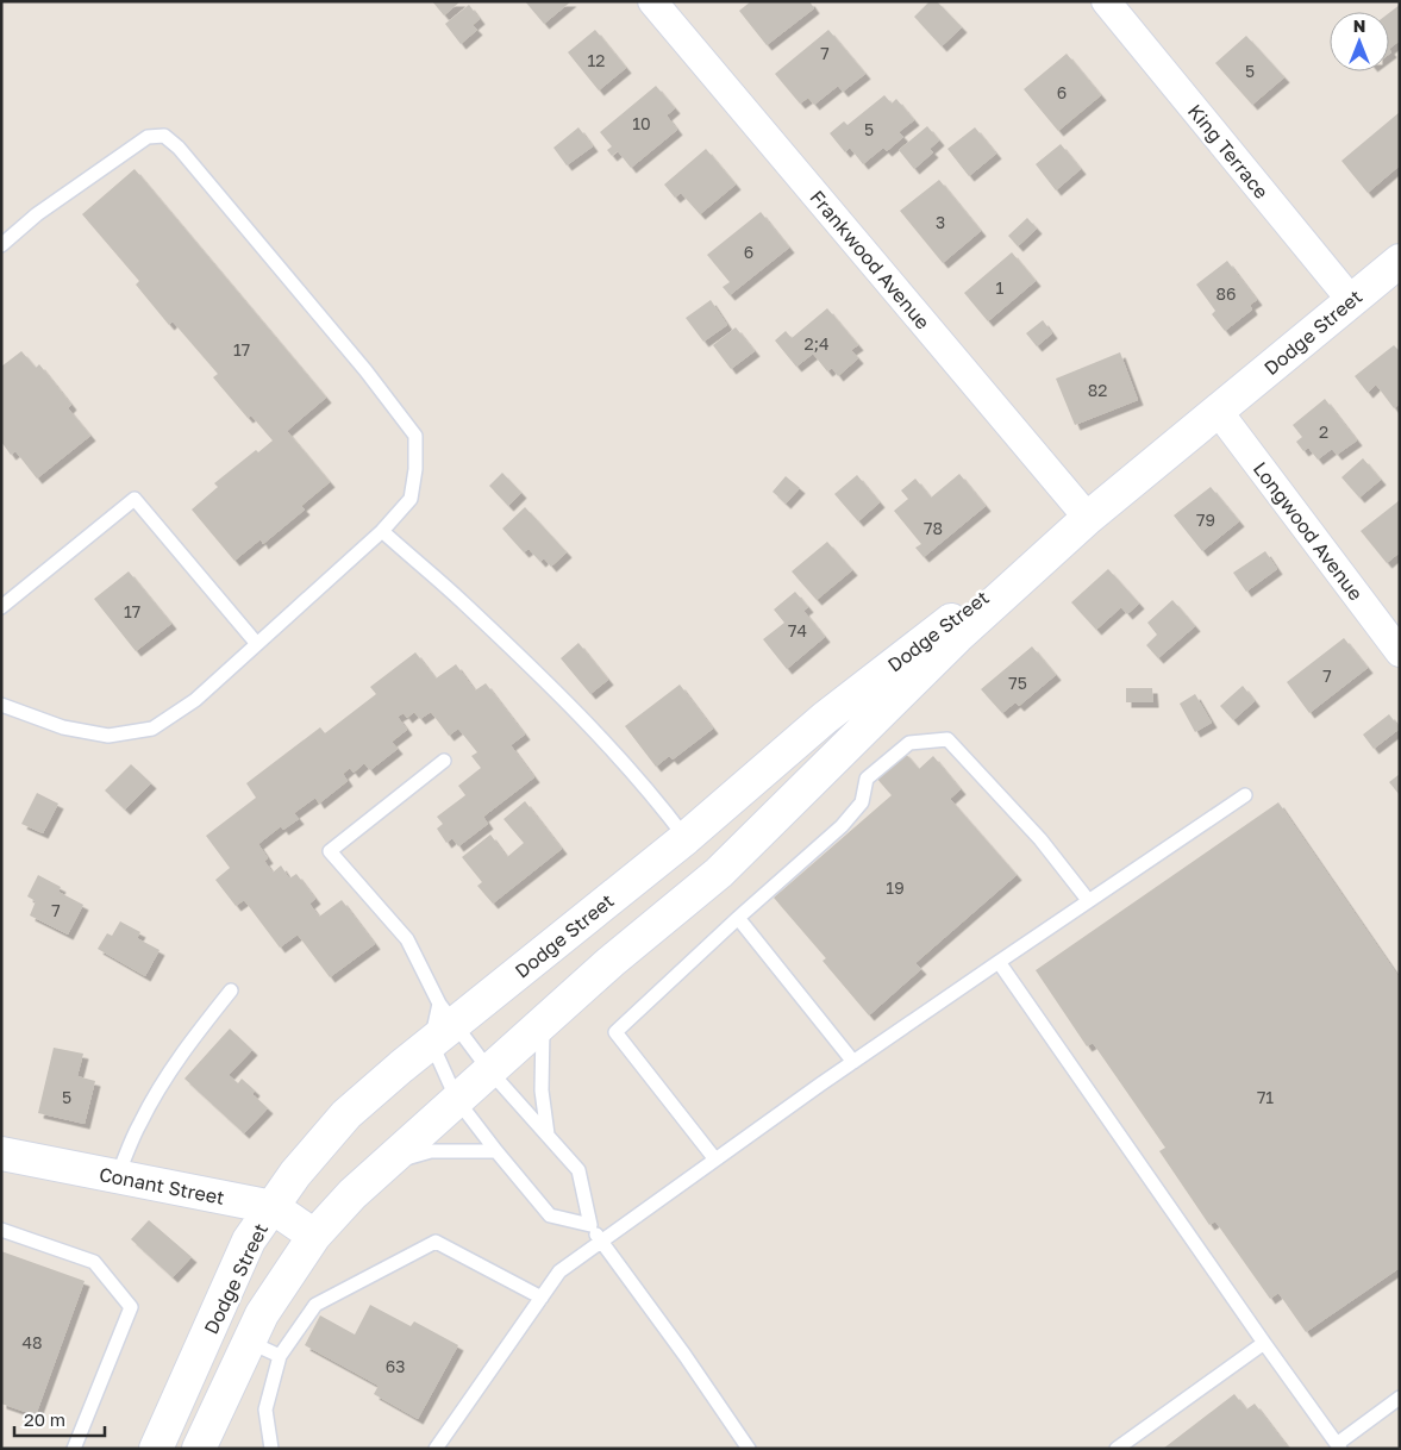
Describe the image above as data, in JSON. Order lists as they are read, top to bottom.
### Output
{
  "streets": {
    "main road": ["Dodge Street", "Conant Street"],
    "street": ["King Terrace", "Frankwood Avenue", "Longwood Avenue"]
  },
  "crossings": [
    ["King Terrace", "Dodge Street"],
    ["Frankwood Avenue", "Dodge Street"],
    ["Dodge Street", "Longwood Avenue"],
    ["Dodge Street", "Conant Street"]
  ],
  "house_numbers": [
    "7",
    "12",
    "5",
    "6",
    "10",
    "5",
    "3",
    "6",
    "1",
    "86",
    "2;4",
    "17",
    "82",
    "2",
    "79",
    "78",
    "17",
    "74",
    "7",
    "75",
    "19",
    "7",
    "5",
    "71",
    "48",
    "63"
  ],
  "scale_bar": "20 m",
  "north": "top"
}
